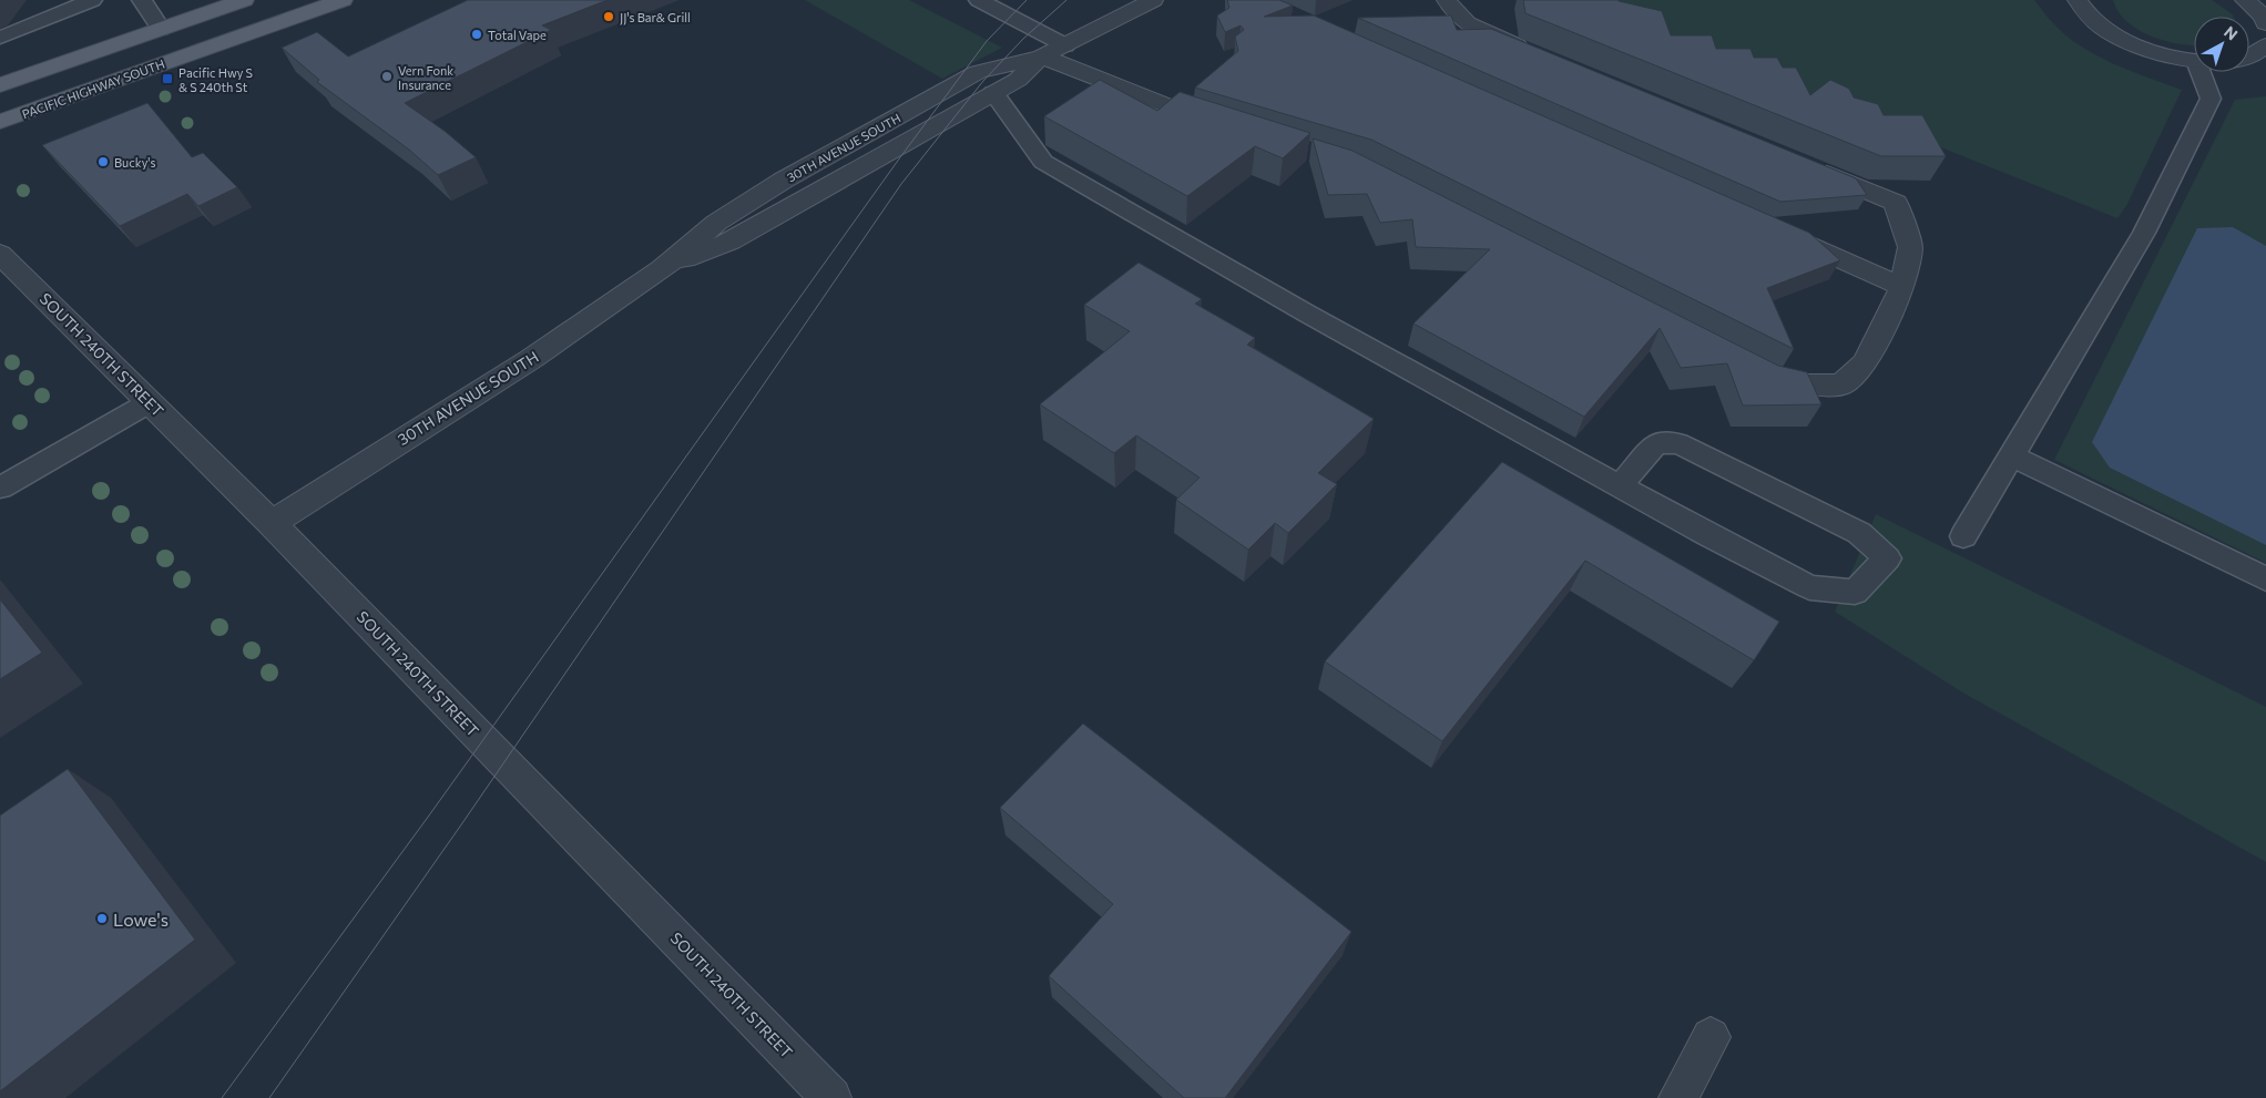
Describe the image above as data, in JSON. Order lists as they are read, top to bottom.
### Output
{
  "streets": {
    "main road": ["PACIFIC HIGHWAY SOUTH"],
    "street": ["30TH AVENUE SOUTH", "SOUTH 240TH STREET"]
  },
  "crossings": [
    ["30TH AVENUE SOUTH", "SOUTH 240TH STREET"]
  ],
  "places": {
    "other": [
      "JJ's Bar& Grill",
      "Total Vape",
      "Vern Fonk Insurance",
      "Bucky's",
      "Lowe's"
    ],
    "transit": ["Pacific Hwy S & S 240th St"]
  },
  "north": "top right"
}
